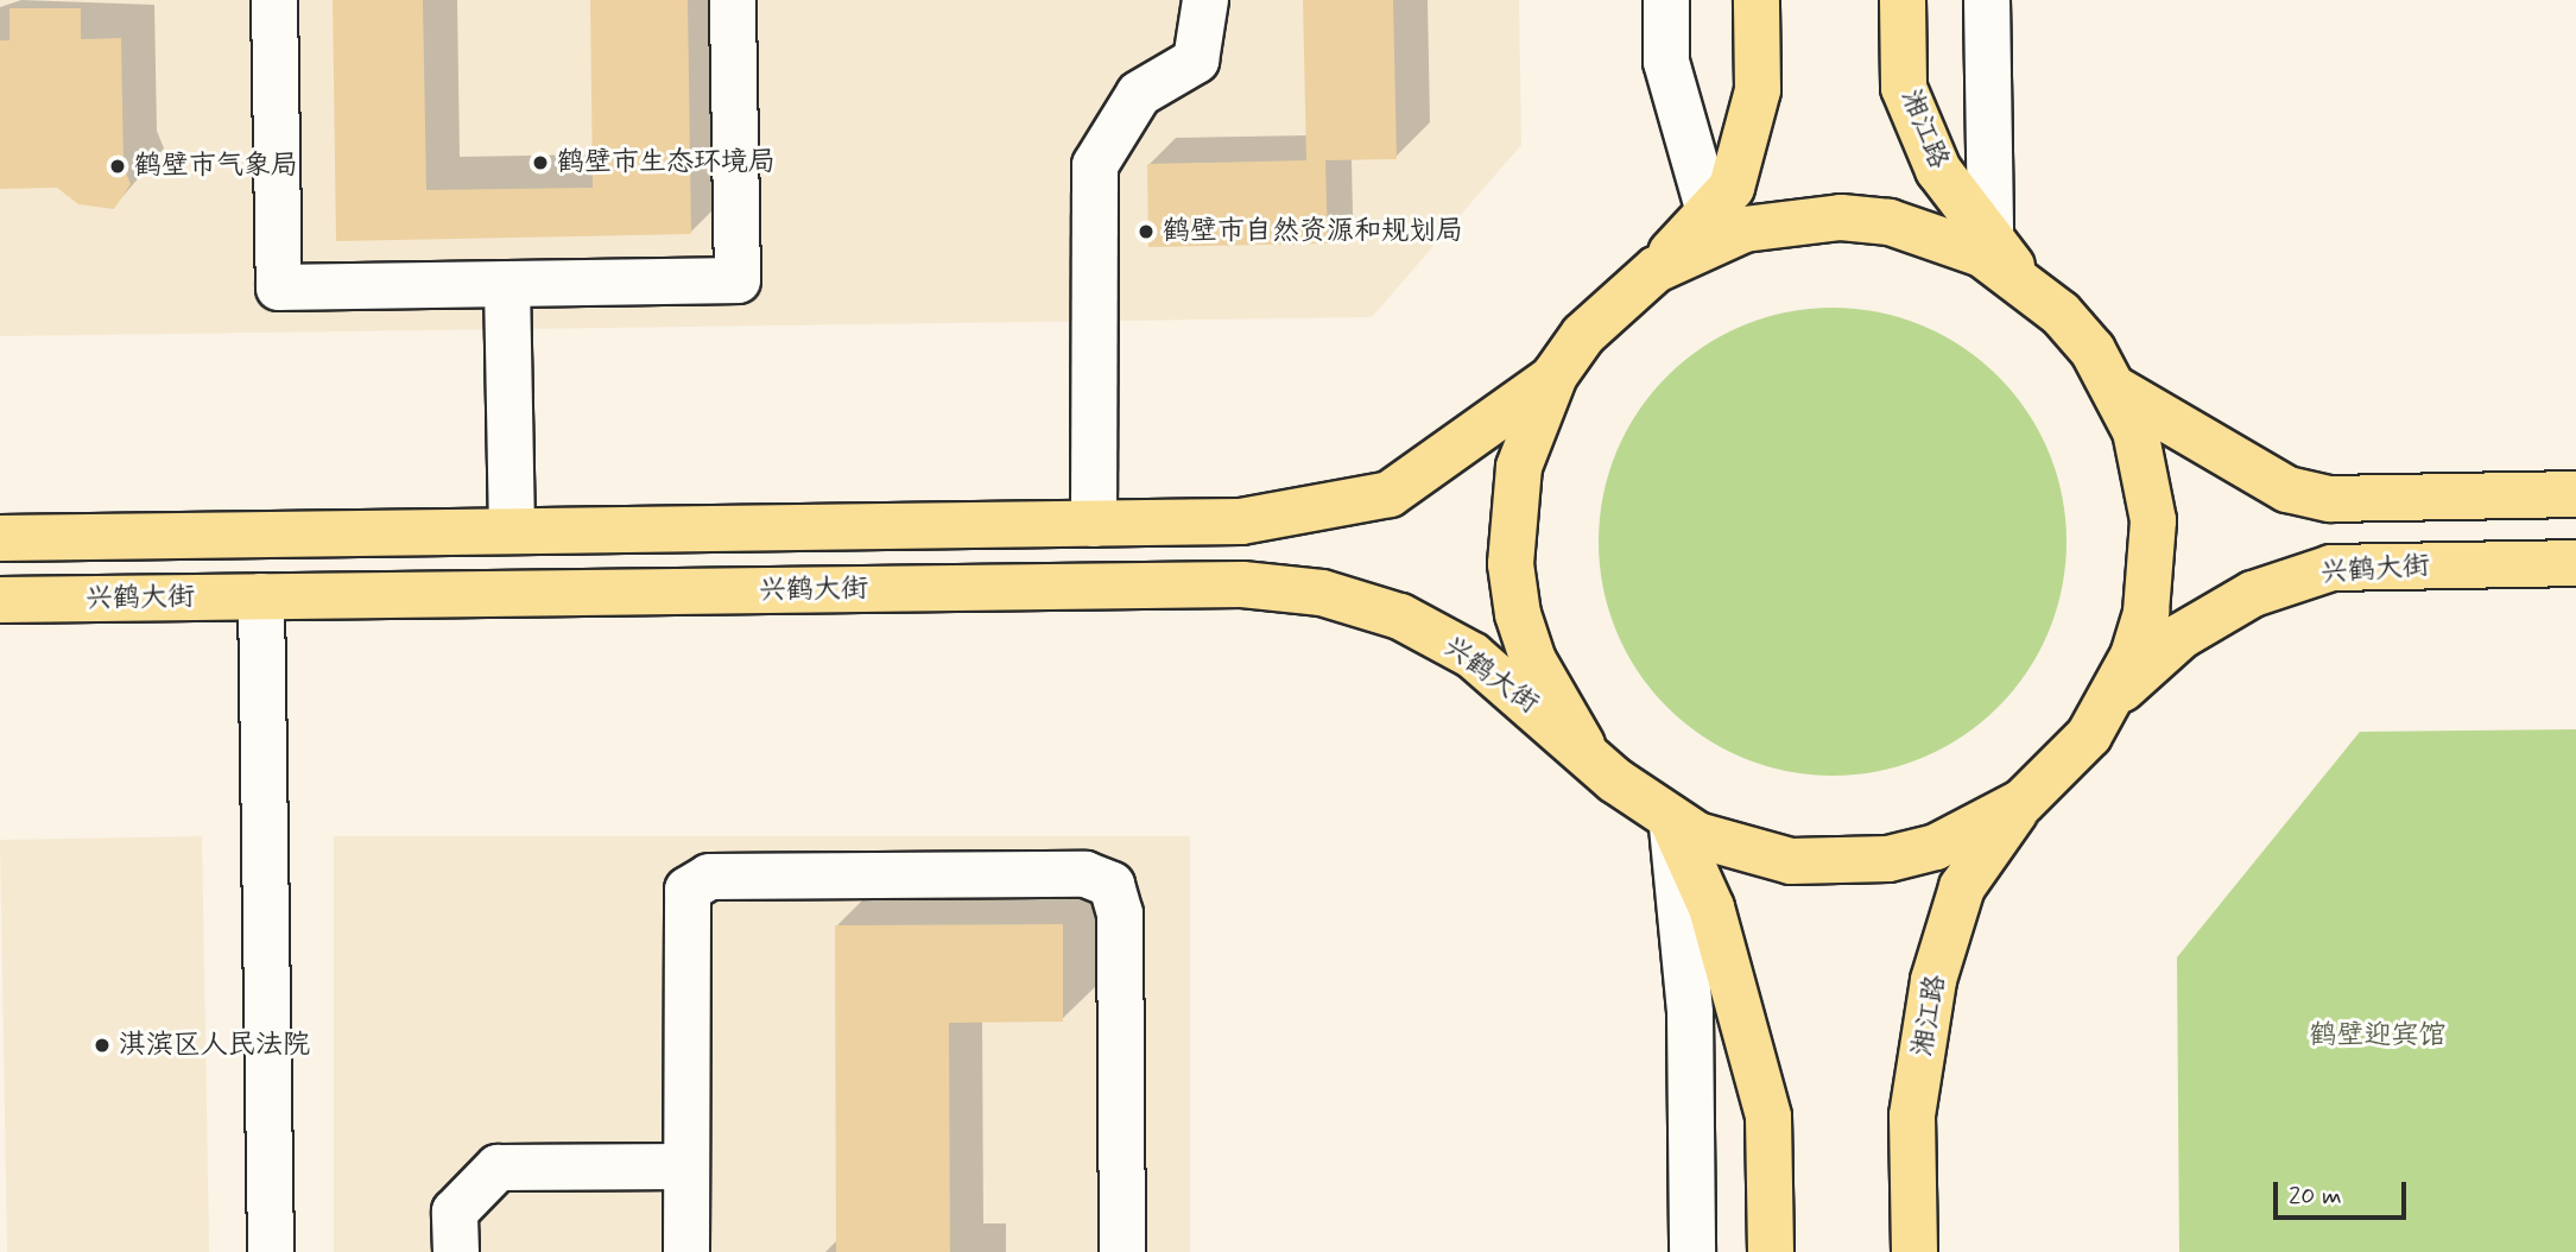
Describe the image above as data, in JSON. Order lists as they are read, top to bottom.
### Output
{
  "streets": {
    "main road": ["湘江路", "兴鹤大街"]
  },
  "parks": ["鹤壁迎宾馆"],
  "places": [
    "鹤壁市生态环境局",
    "鹤壁市气象局",
    "鹤壁市自然资源和规划局",
    "淇滨区人民法院"
  ],
  "scale_bar": "20 m"
}
